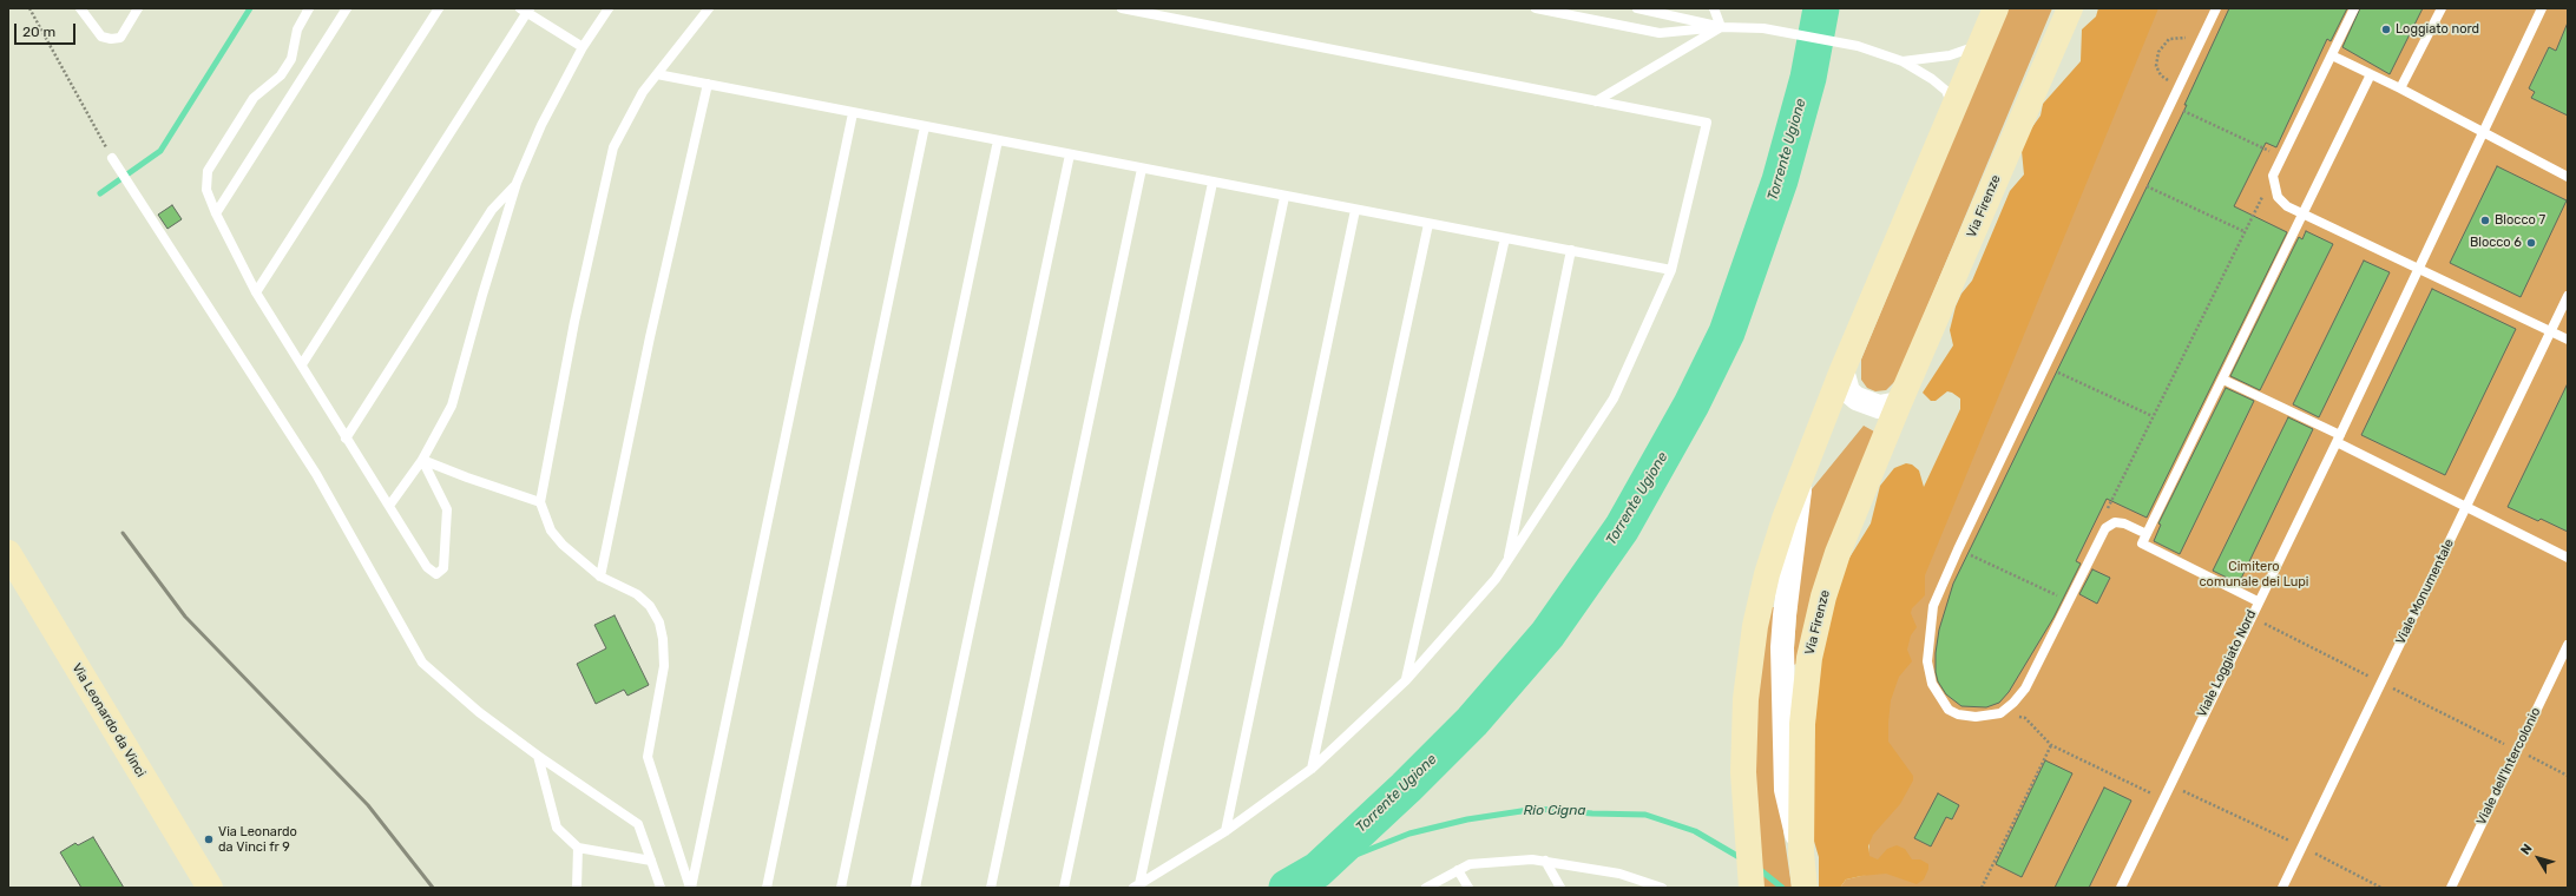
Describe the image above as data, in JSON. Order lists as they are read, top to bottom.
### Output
{
  "streets": {
    "main road": ["Via Firenze", "Via Leonardo da Vinci"],
    "lane": ["Viale Monumentale", "Viale Loggiato Nord", "Viale dell'Intercolonio"]
  },
  "water": ["Torrente Ugione", "Rio Cigna"],
  "parks": ["Cimitero comunale dei Lupi"],
  "places": [
    "Loggiato nord",
    "Blocco 7",
    "Blocco 6",
    "Via Leonardo da Vinci fr 9"
  ],
  "scale_bar": "20 m",
  "north": "top left"
}
